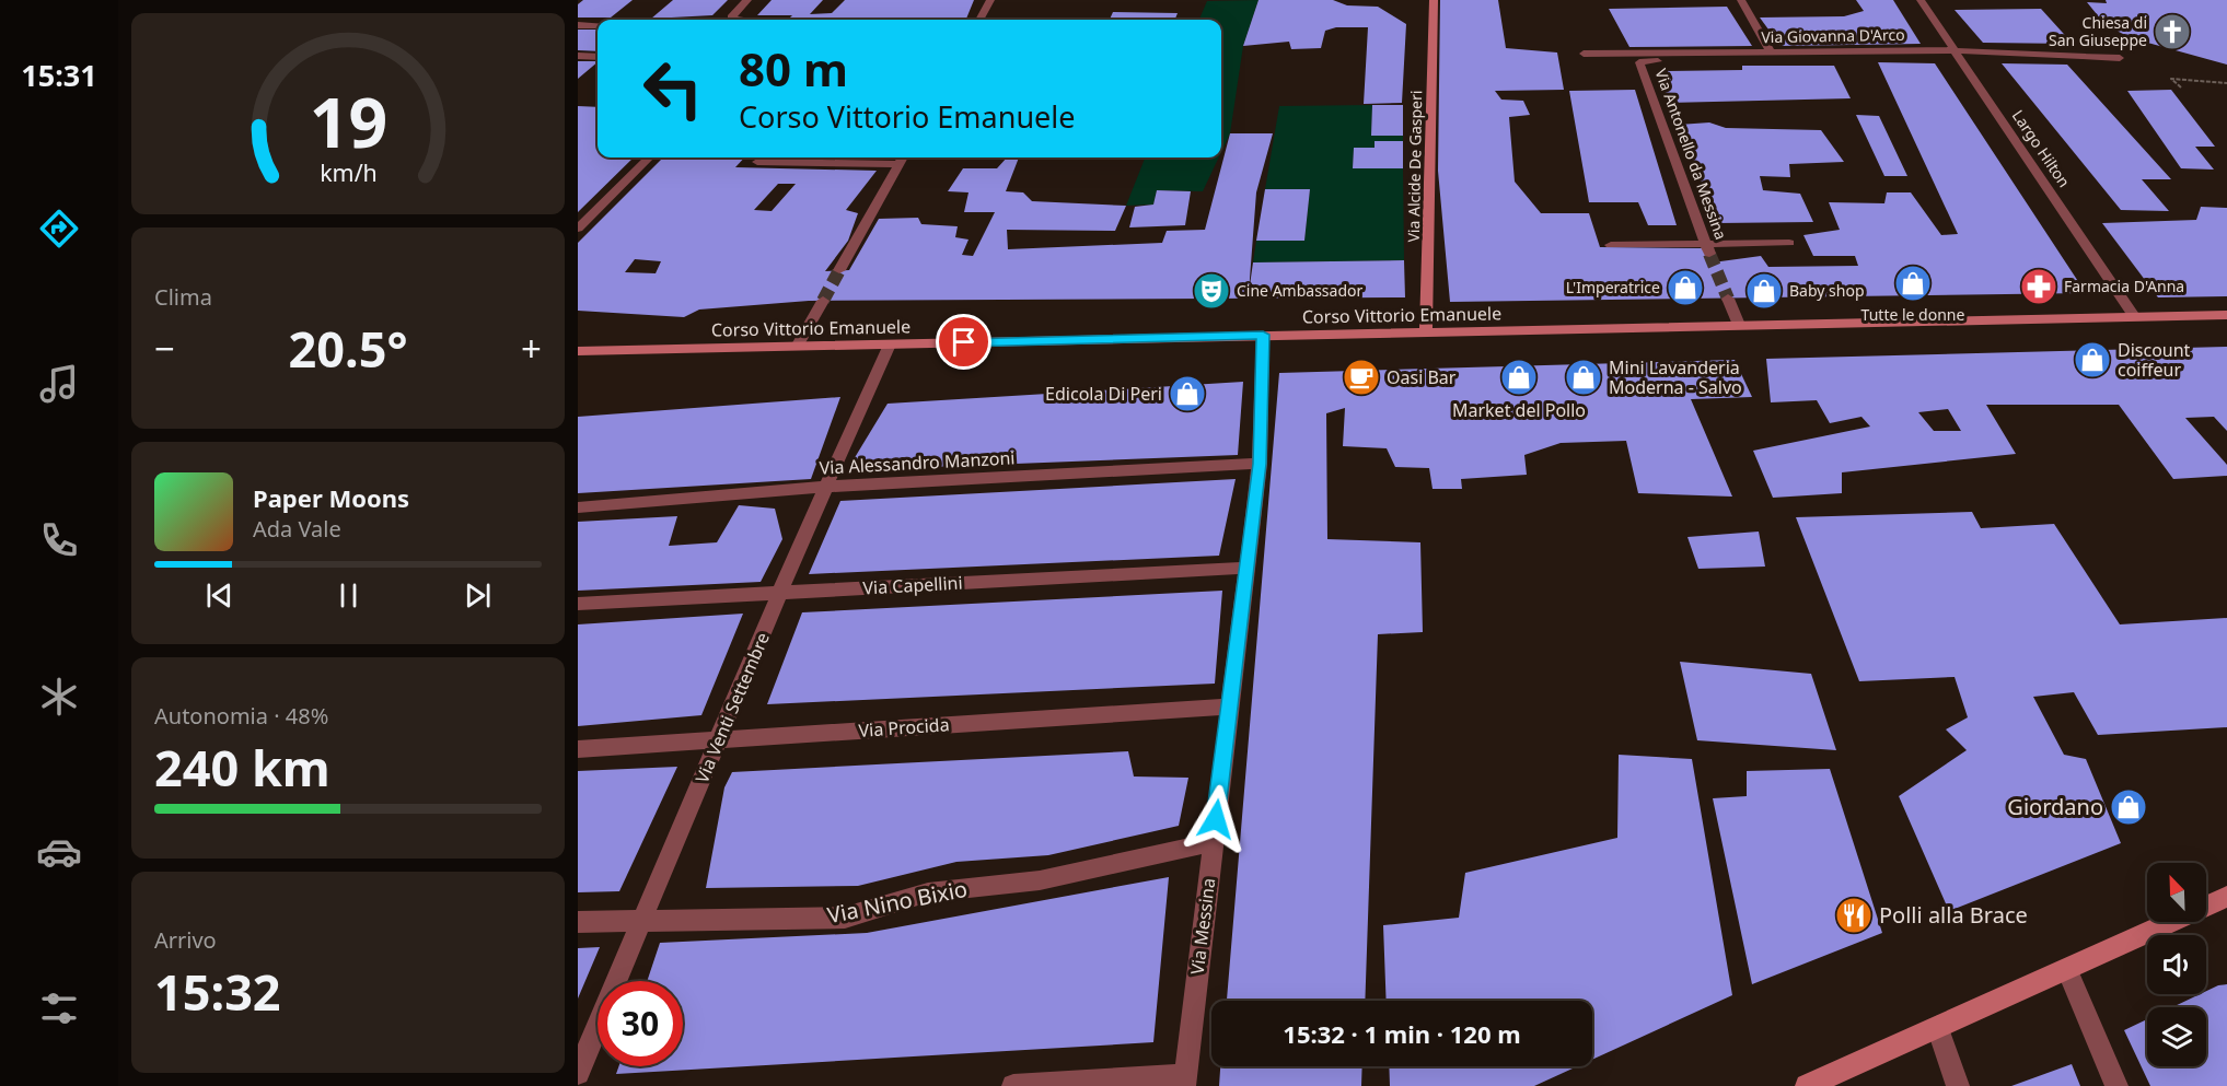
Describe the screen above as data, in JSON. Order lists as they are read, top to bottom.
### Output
{
  "streets": {
    "main road": ["Via Alcide De Gasperi", "Corso Vittorio Emanuele"],
    "street": [
      "Via Giovanna D'Arco",
      "Largo Hilton",
      "Via Antonello da Messina",
      "Via Alessandro Manzoni",
      "Via Capellini",
      "Via Venti Settembre",
      "Via Procida",
      "Via Nino Bixio",
      "Via Messina"
    ]
  },
  "crossings": [
    ["Via Giovanna D'Arco", "Largo Hilton"],
    ["Via Giovanna D'Arco", "Via Antonello da Messina"],
    ["Largo Hilton", "Corso Vittorio Emanuele"],
    ["Via Alcide De Gasperi", "Corso Vittorio Emanuele"],
    ["Corso Vittorio Emanuele", "Via Venti Settembre"],
    ["Corso Vittorio Emanuele", "Via Messina"],
    ["Via Alessandro Manzoni", "Via Venti Settembre"],
    ["Via Alessandro Manzoni", "Via Messina"],
    ["Via Capellini", "Via Venti Settembre"],
    ["Via Capellini", "Via Messina"],
    ["Via Venti Settembre", "Via Procida"],
    ["Via Venti Settembre", "Via Nino Bixio"],
    ["Via Procida", "Via Messina"],
    ["Via Nino Bixio", "Via Messina"]
  ],
  "places": {
    "church": ["Chiesa di San Giuseppe"],
    "shop": [
      "Tutte le donne",
      "L'Imperatrice",
      "Baby shop",
      "Discount coiffeur",
      "Market del Pollo",
      "Mini Lavanderia Moderna - Salvo",
      "Edicola Di Peri",
      "Giordano"
    ],
    "pharmacy": ["Farmacia D'Anna"],
    "theatre": ["Cine Ambassador"],
    "cafe": ["Oasi Bar"],
    "restaurant": ["Polli alla Brace"]
  },
  "north": "top left",
  "page": {
    "tabs": "15:31",
    "turn": ["80 m", "Corso Vittorio Emanuele"],
    "tile": [
      "Clima",
      ["Autonomia · 48%", "240 km"],
      ["Arrivo", "15:32"]
    ],
    "heat": ["−", "20.5°", "+"],
    "song": ["Paper Moons", "Ada Vale"],
    "limit": "30",
    "trip": "15:32 · 1 min · 120 m",
    "gauge": ["19", "km/h"]
  }
}
